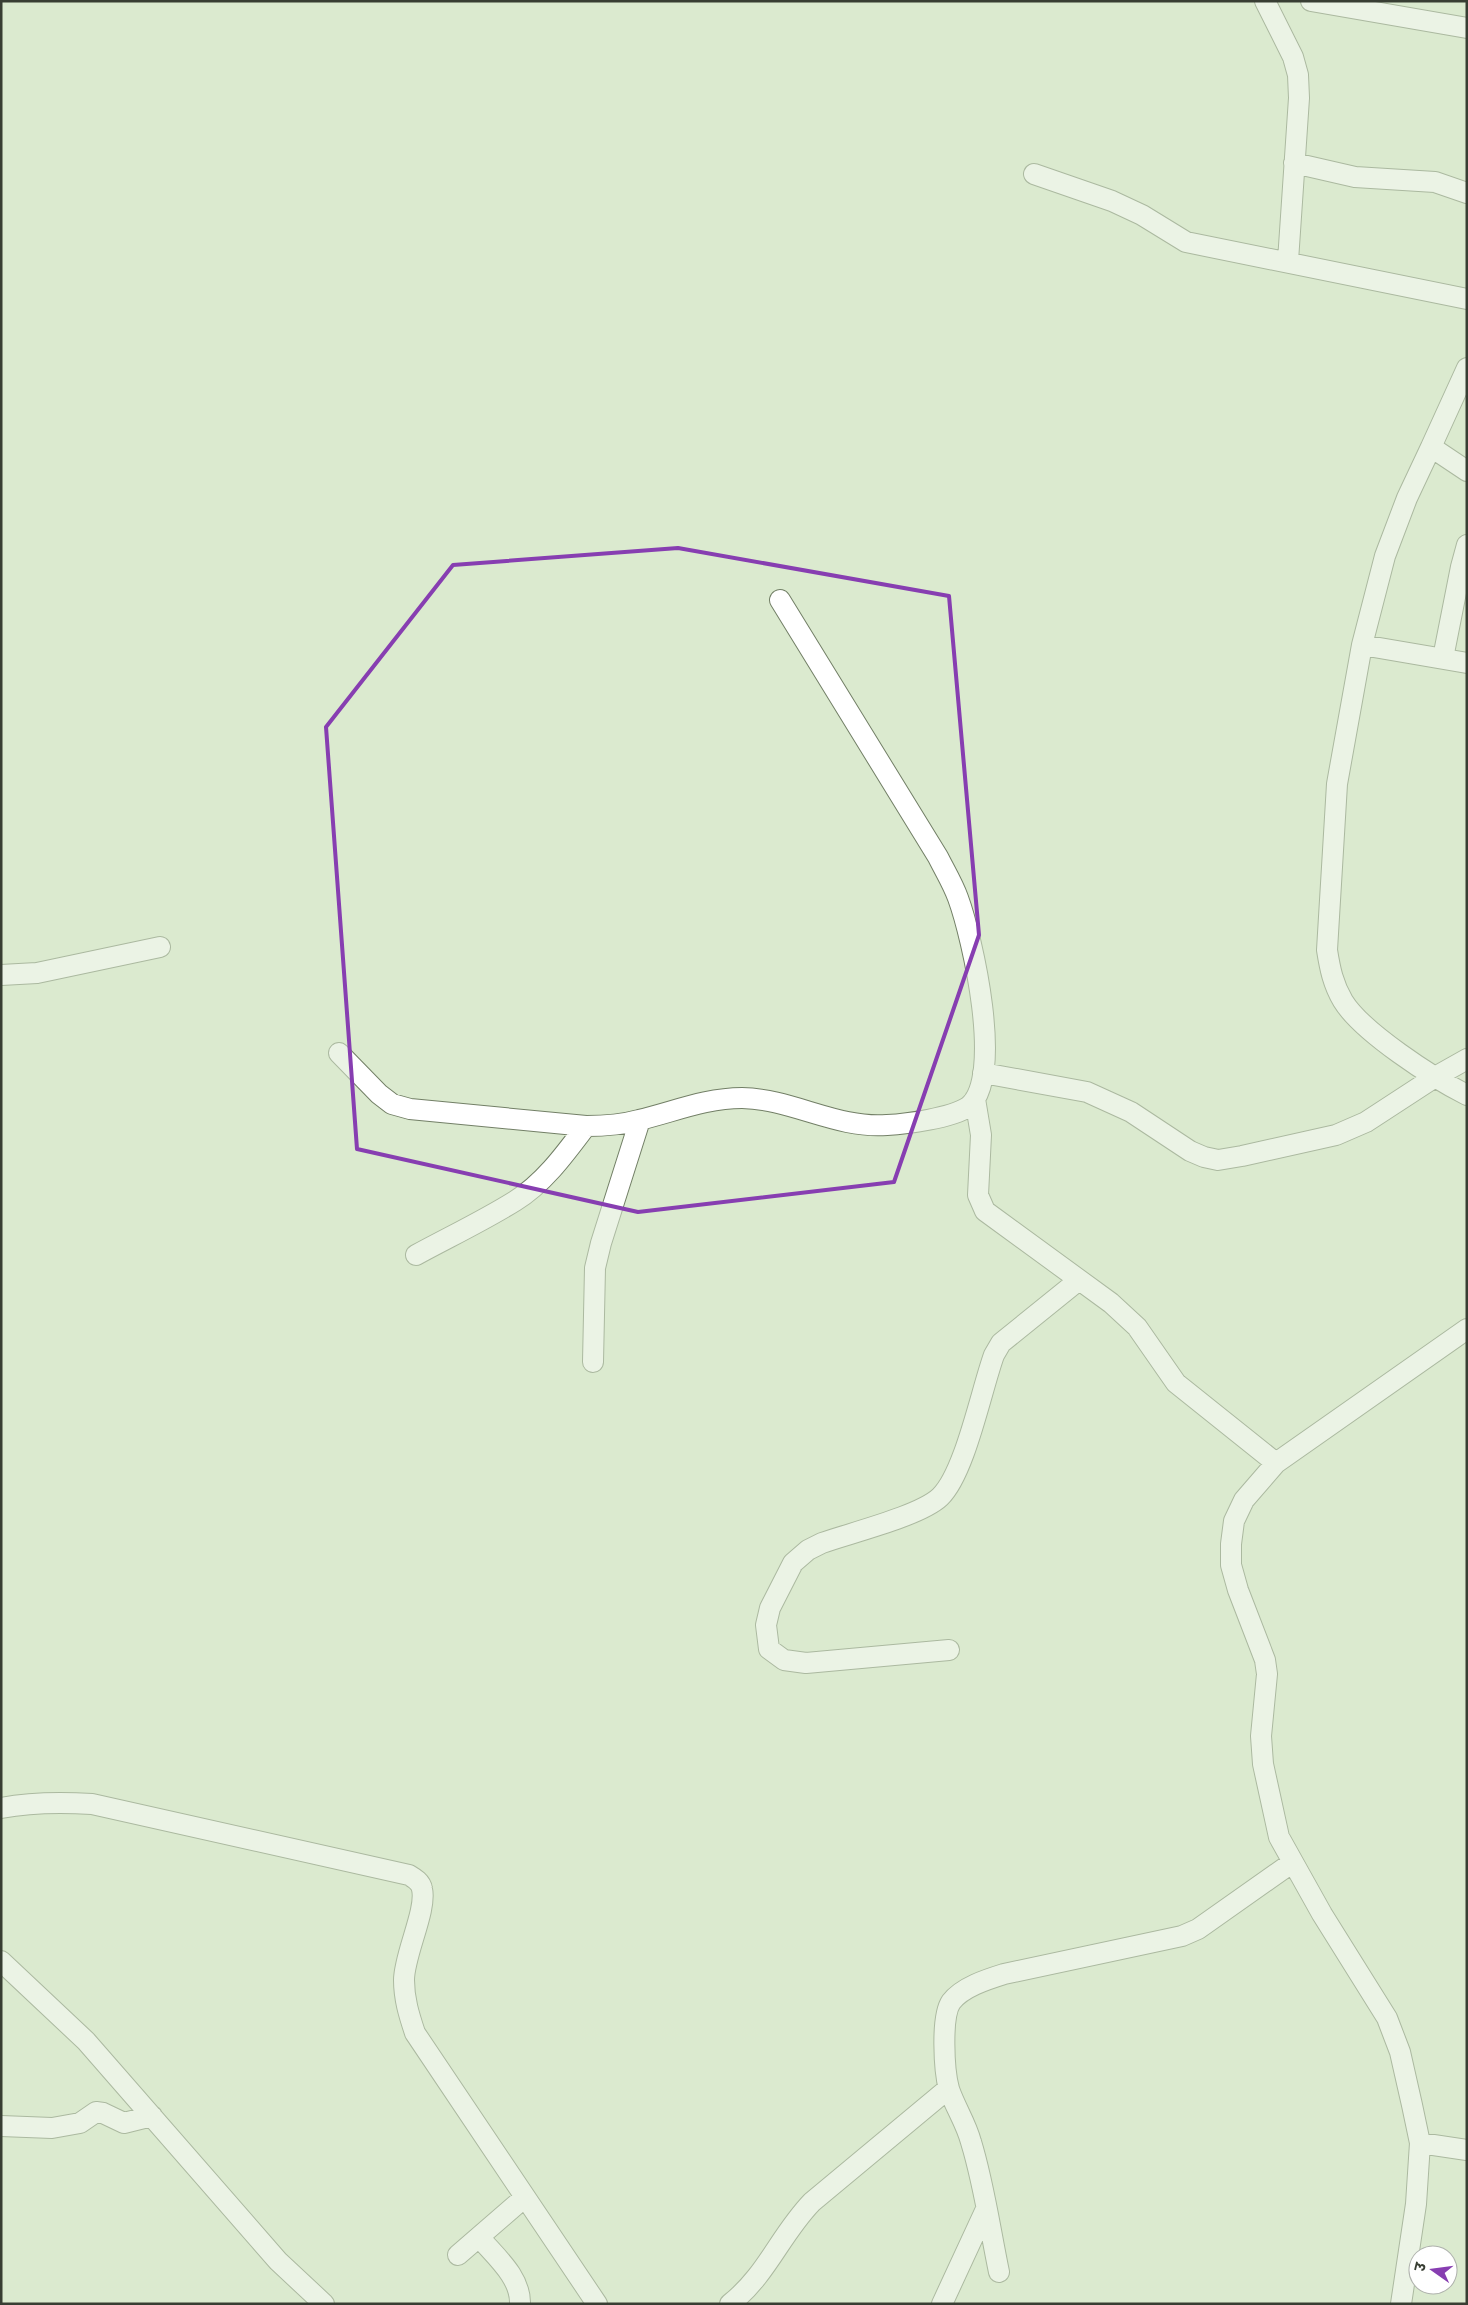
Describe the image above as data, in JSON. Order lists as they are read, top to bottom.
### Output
{
  "north": "left"
}
